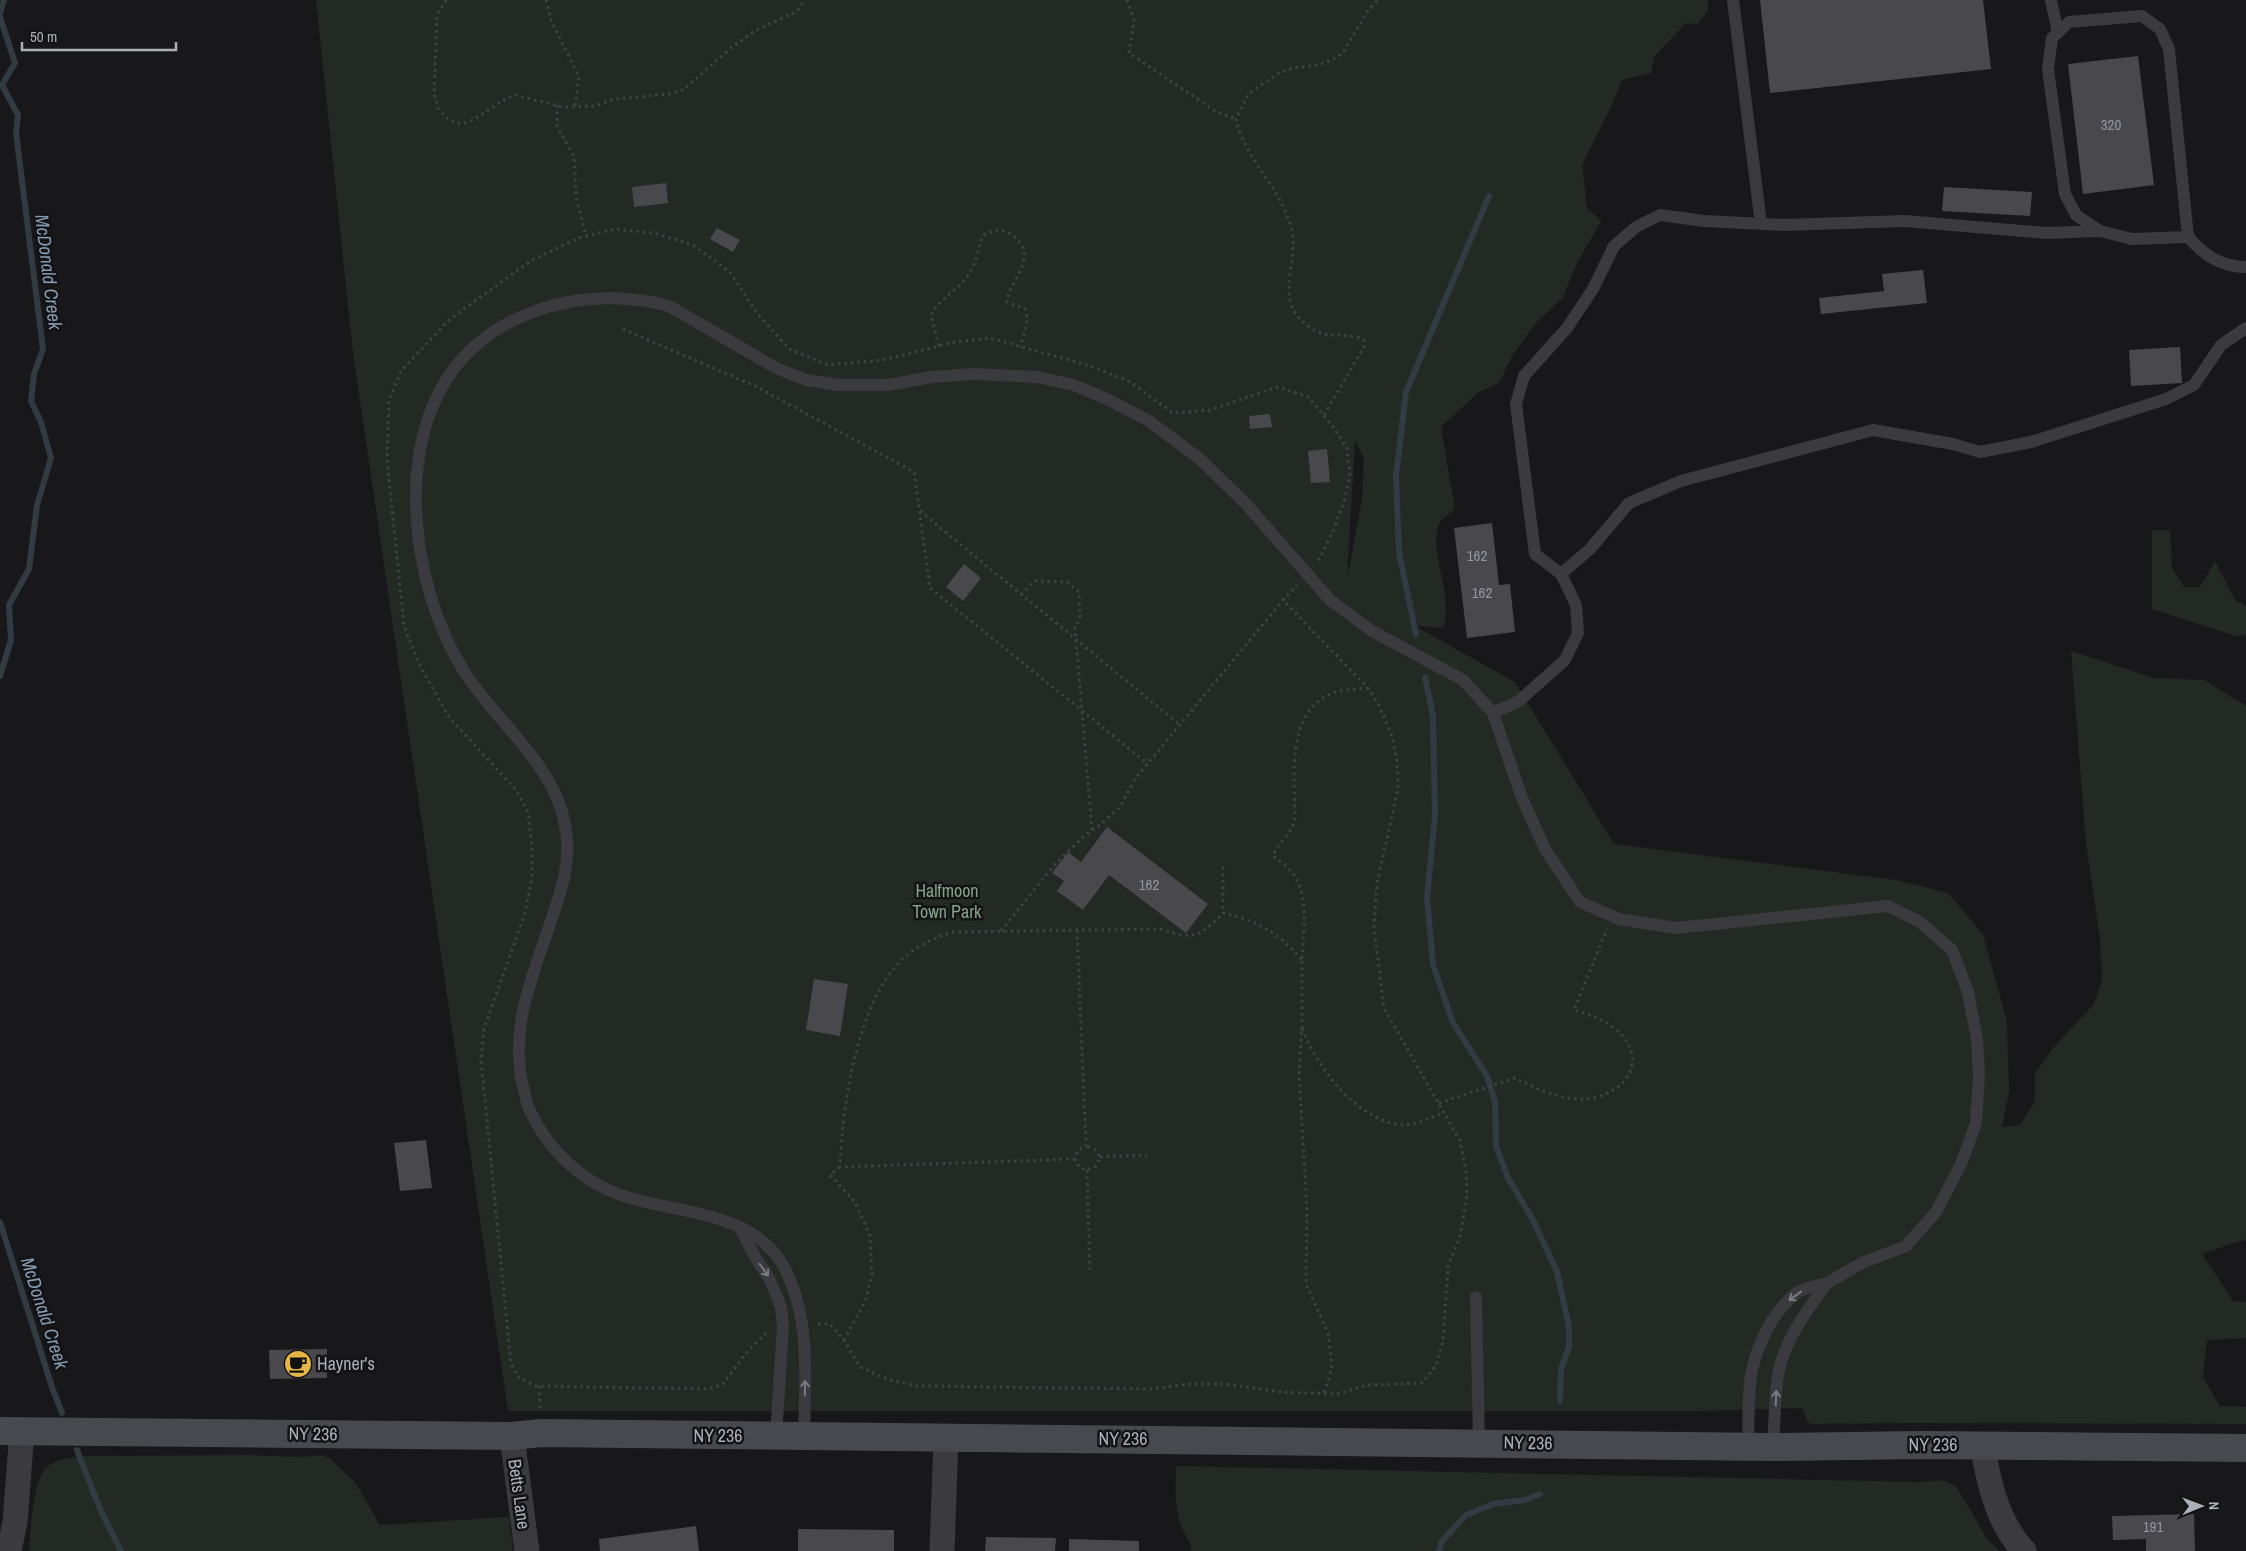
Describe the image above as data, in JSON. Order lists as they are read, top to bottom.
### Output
{
  "streets": {
    "main road": ["NY 236"],
    "street": ["Betts Lane"]
  },
  "crossings": [
    ["NY 236", "Betts Lane"]
  ],
  "water": ["McDonald Creek"],
  "parks": ["Halfmoon Town Park"],
  "places": {
    "cafe": ["Hayner's"]
  },
  "house_numbers": [
    "320",
    "162",
    "162",
    "162",
    "191"
  ],
  "scale_bar": "50 m",
  "north": "right"
}
